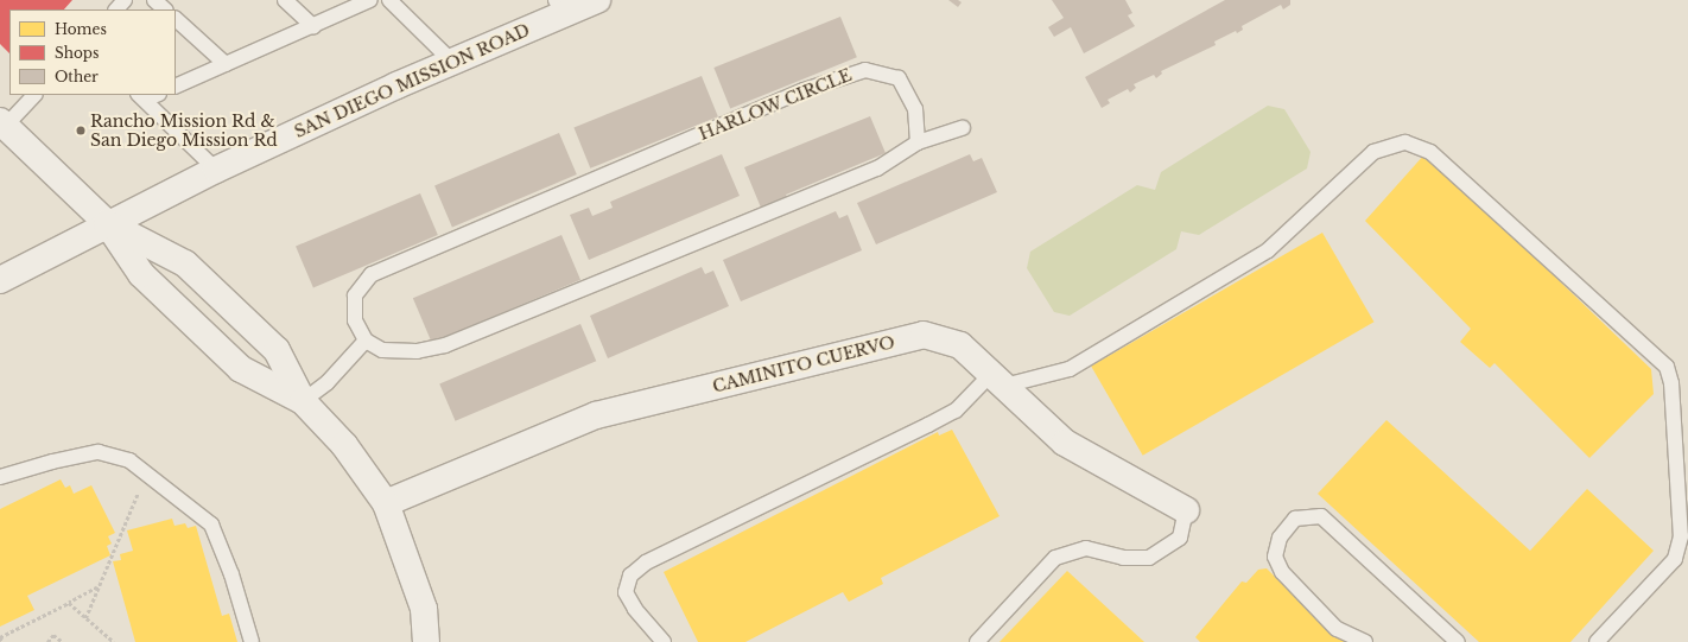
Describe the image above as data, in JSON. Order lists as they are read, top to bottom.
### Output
{
  "streets": {
    "main road": ["SAN DIEGO MISSION ROAD", "CAMINITO CUERVO"],
    "lane": ["HARLOW CIRCLE"]
  },
  "places": ["Rancho Mission Rd & San Diego Mission Rd"],
  "legend": ["Homes", "Shops", "Other"]
}
